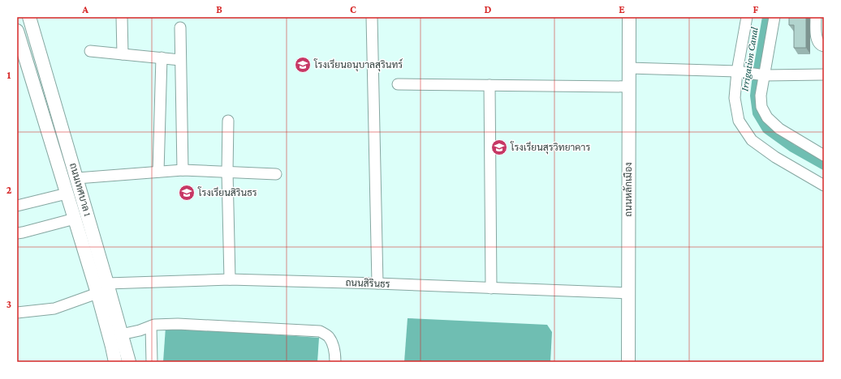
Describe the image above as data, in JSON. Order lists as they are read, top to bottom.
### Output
{
  "streets": {
    "main road": ["ถนนเทศบาล 1", "ถนนหลักเมือง"],
    "street": ["ถนนสิรินธร"]
  },
  "crossings": [
    ["ถนนเทศบาล 1", "ถนนสิรินธร"],
    ["ถนนหลักเมือง", "ถนนสิรินธร"]
  ],
  "water": ["Irrigation Canal"],
  "places": {
    "school or university": ["โรงเรียนอนุบาลสุรินทร์", "โรงเรียนสุรวิทยาคาร", "โรงเรียนสิรินธร"]
  },
  "grid": {
    "columns": [
      "A",
      "B",
      "C",
      "D",
      "E",
      "F"
    ],
    "rows": ["1", "2", "3"]
  }
}
